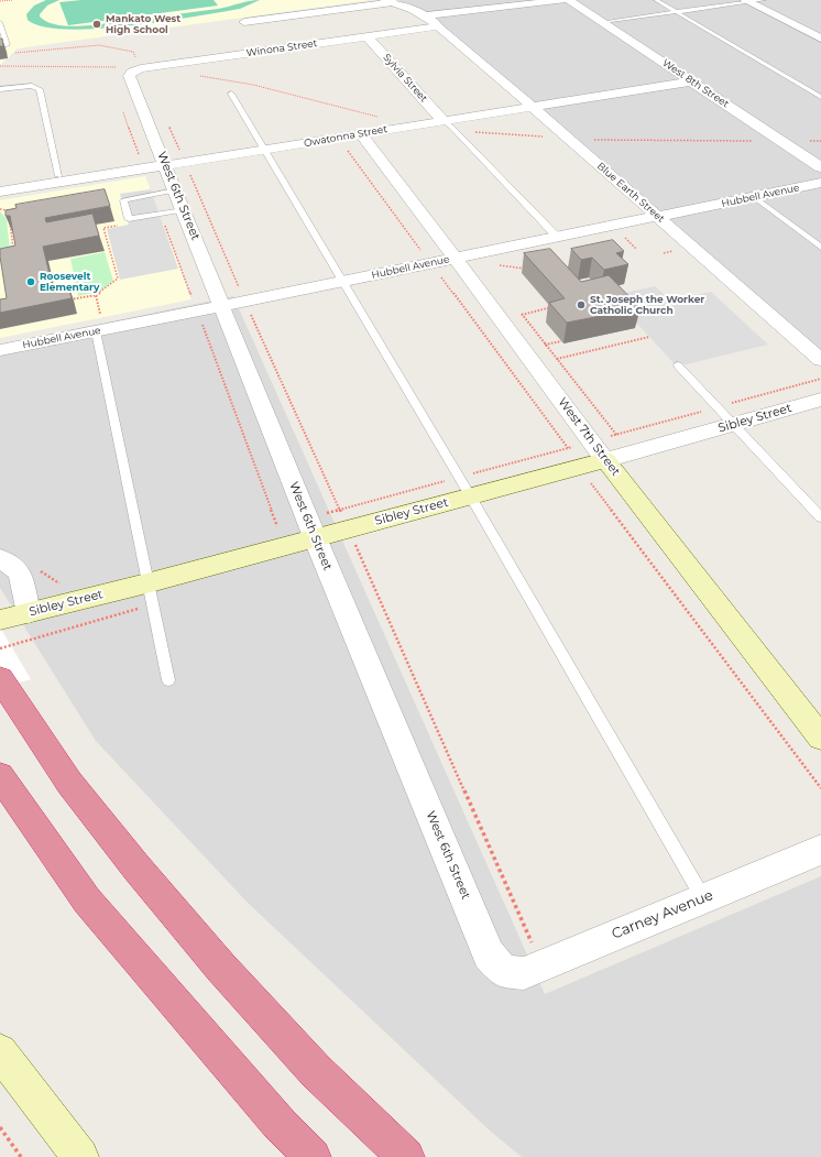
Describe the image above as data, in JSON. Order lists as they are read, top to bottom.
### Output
{
  "streets": {
    "main road": ["Sibley Street", "West 7th Street"],
    "street": [
      "Winona Street",
      "Sylvia Street",
      "West 8th Street",
      "Owatonna Street",
      "Blue Earth Street",
      "West 6th Street",
      "Hubbell Avenue",
      "Carney Avenue"
    ]
  },
  "crossings": [
    ["Winona Street", "Sylvia Street"],
    ["Winona Street", "Blue Earth Street"],
    ["Winona Street", "West 6th Street"],
    ["Sylvia Street", "Owatonna Street"],
    ["West 8th Street", "Owatonna Street"],
    ["Owatonna Street", "Blue Earth Street"],
    ["Owatonna Street", "West 6th Street"],
    ["Owatonna Street", "West 7th Street"],
    ["Blue Earth Street", "Hubbell Avenue"],
    ["West 6th Street", "Hubbell Avenue"],
    ["West 6th Street", "Sibley Street"],
    ["West 6th Street", "Carney Avenue"],
    ["Hubbell Avenue", "West 7th Street"],
    ["Sibley Street", "West 7th Street"]
  ],
  "places": ["Mankato West High School", "Roosevelt Elementary", "St. Joseph the Worker Catholic Church"]
}
